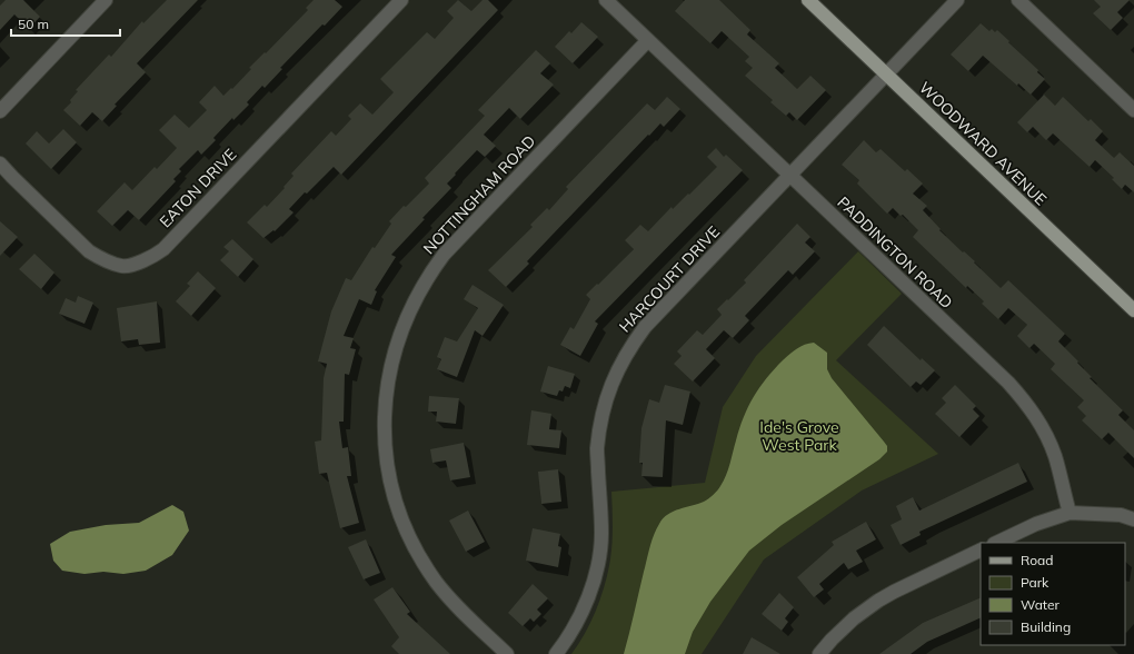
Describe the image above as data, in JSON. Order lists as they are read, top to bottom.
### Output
{
  "streets": {
    "main road": ["WOODWARD AVENUE"],
    "street": [
      "EATON DRIVE",
      "NOTTINGHAM ROAD",
      "PADDINGTON ROAD",
      "HARCOURT DRIVE"
    ]
  },
  "crossings": [
    ["WOODWARD AVENUE", "HARCOURT DRIVE"],
    ["NOTTINGHAM ROAD", "PADDINGTON ROAD"],
    ["PADDINGTON ROAD", "HARCOURT DRIVE"]
  ],
  "parks": ["Ide's Grove West Park"],
  "legend": [
    "Road",
    "Park",
    "Water",
    "Building"
  ],
  "scale_bar": "50 m"
}
